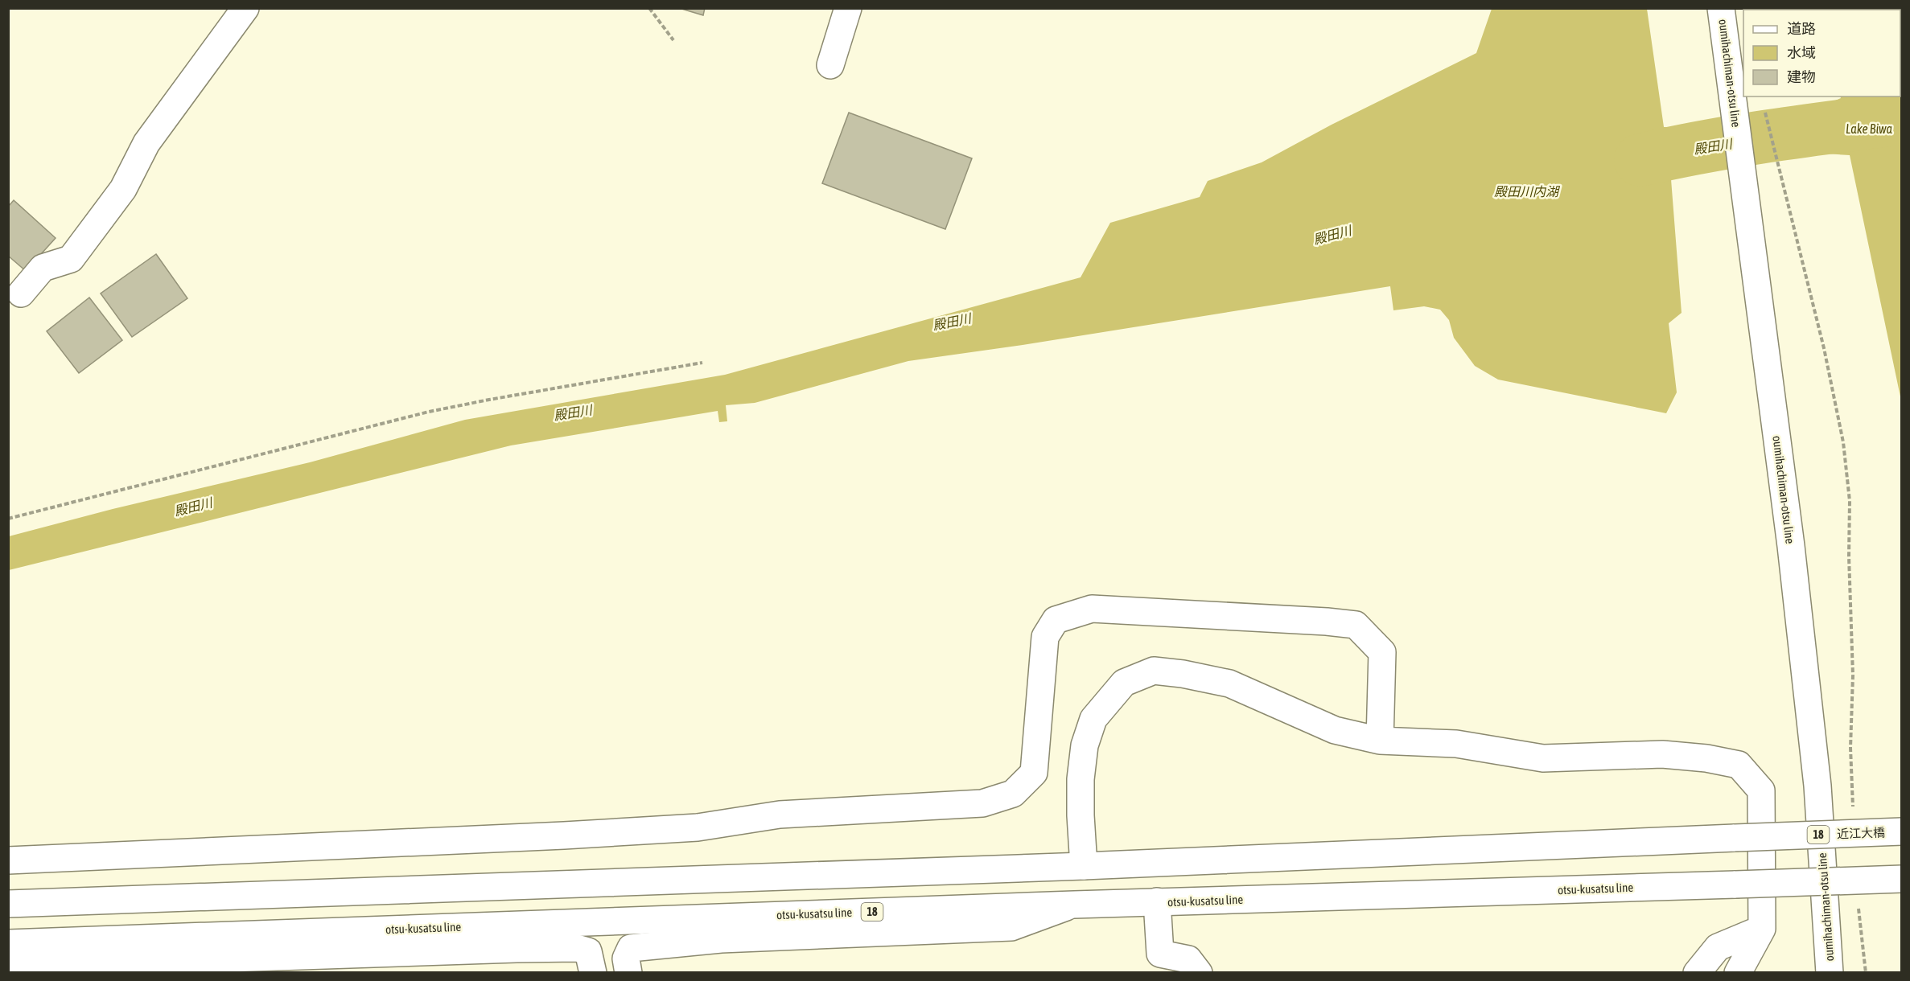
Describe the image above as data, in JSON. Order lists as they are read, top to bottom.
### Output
{
  "streets": {
    "main road": [
      "oumihachiman-otsu line",
      "近江大橋",
      "18",
      "otsu-kusatsu line"
    ]
  },
  "crossings": [
    ["近江大橋", "18"]
  ],
  "water": ["Lake Biwa", "殿田川", "殿田川内湖"],
  "legend": ["道路", "水域", "建物"]
}
